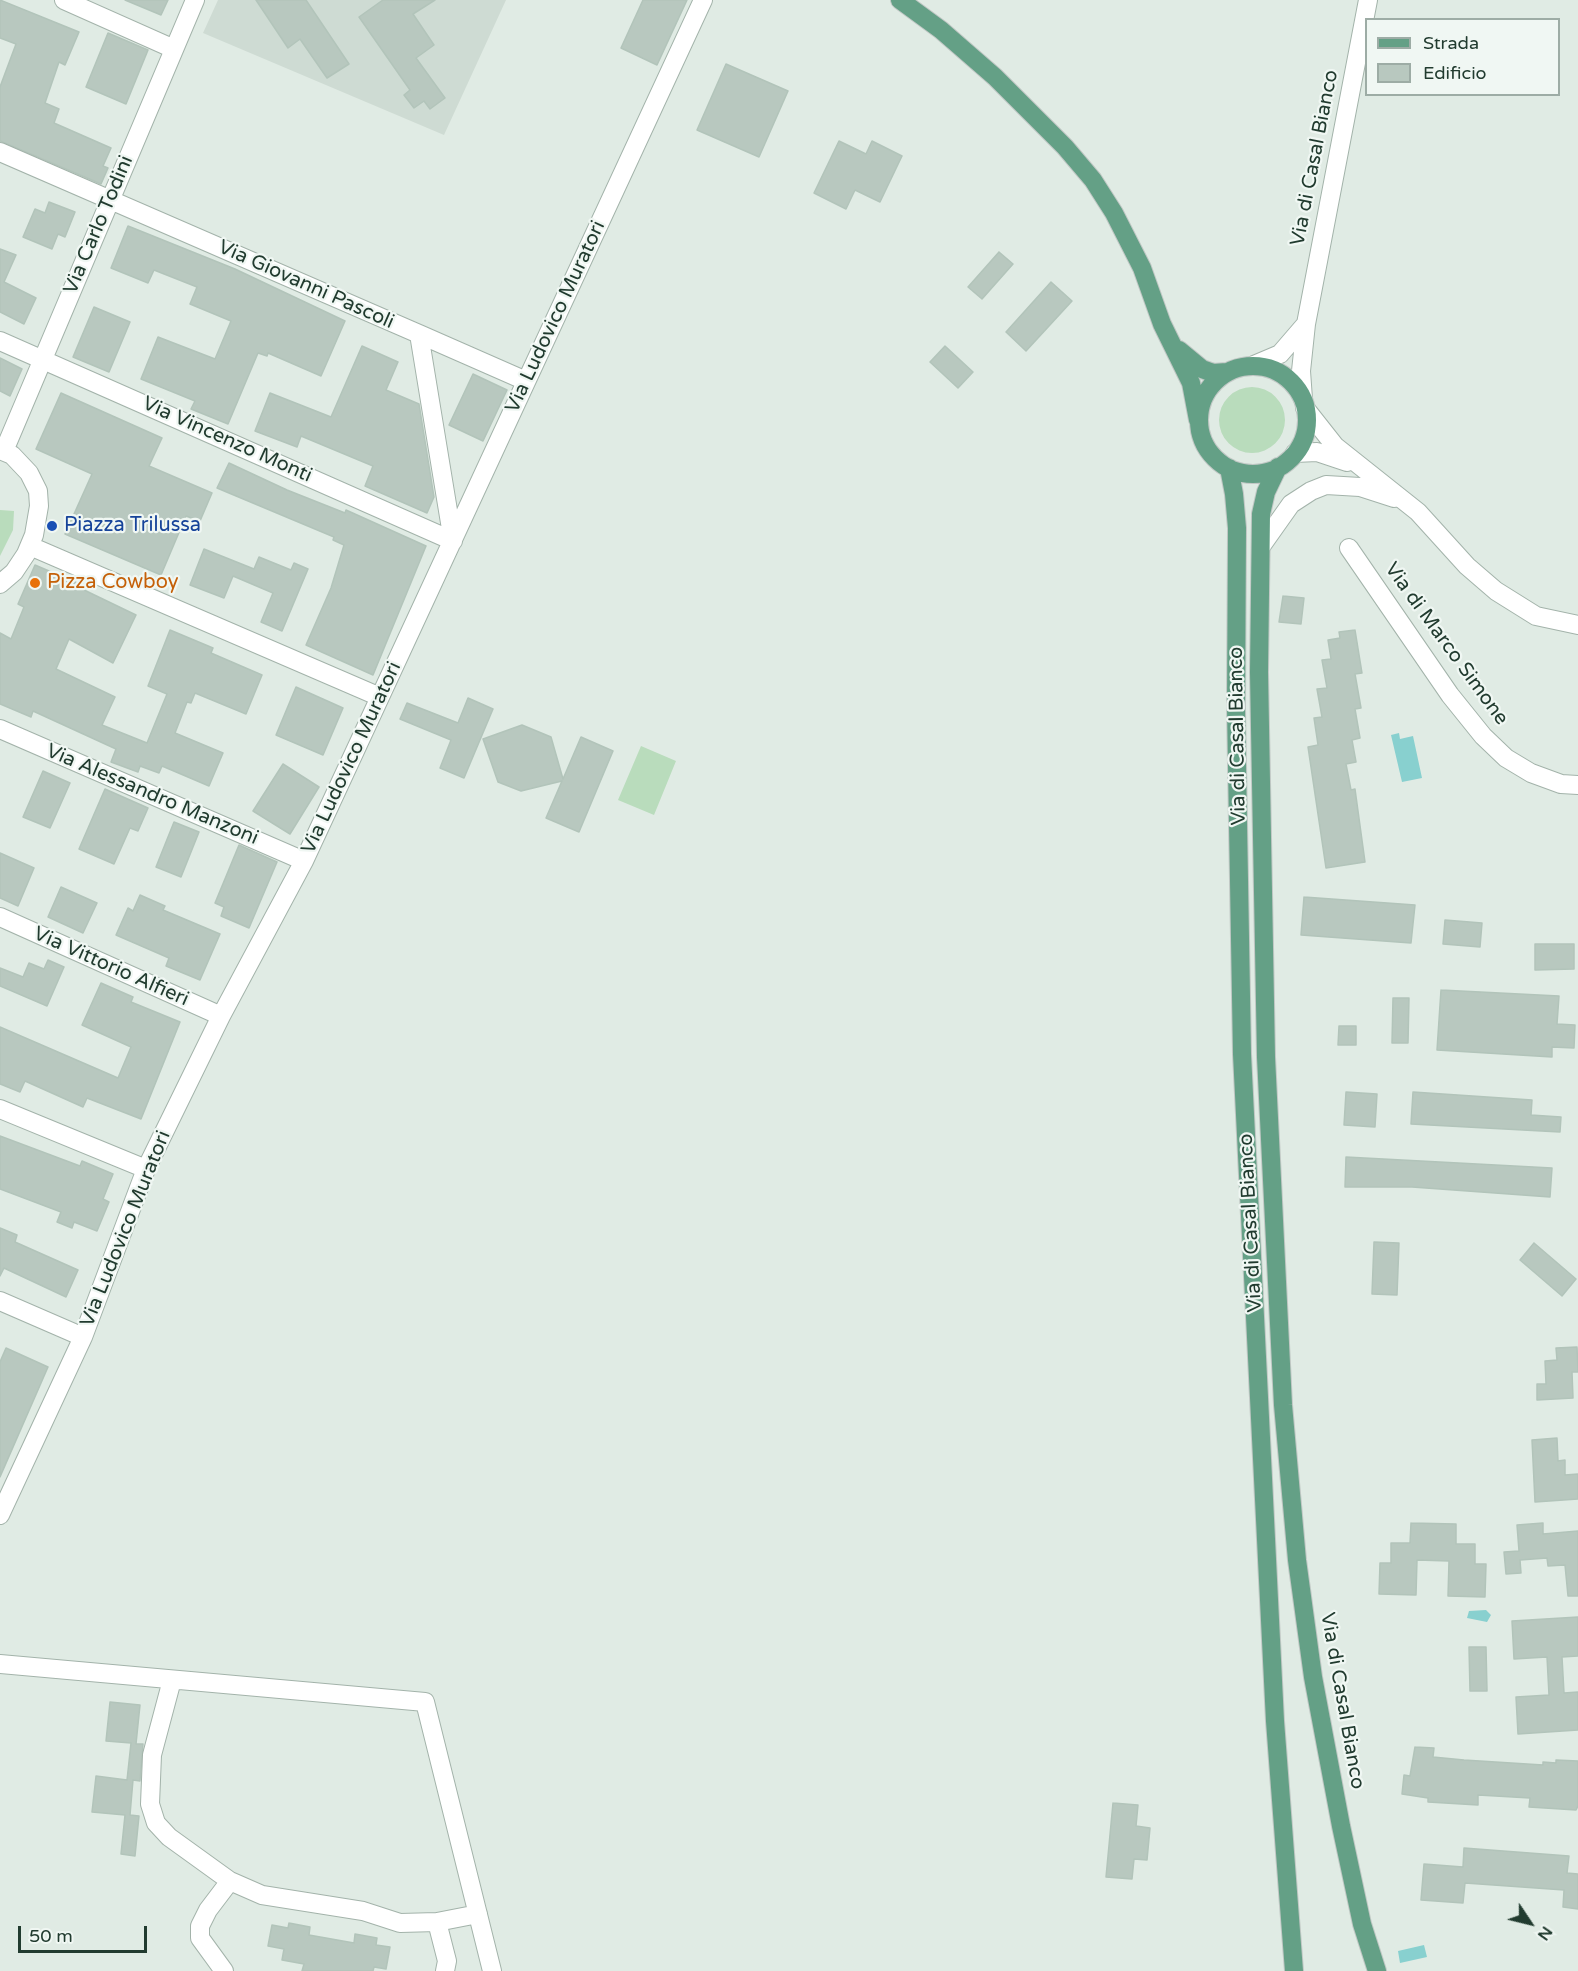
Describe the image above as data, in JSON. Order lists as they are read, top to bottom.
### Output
{
  "streets": {
    "main road": ["Via di Casal Bianco"],
    "street": [
      "Via Carlo Todini",
      "Via Giovanni Pascoli",
      "Via Ludovico Muratori",
      "Via Vincenzo Monti",
      "Via di Marco Simone",
      "Via Alessandro Manzoni",
      "Via Vittorio Alfieri"
    ]
  },
  "crossings": [
    ["Via Carlo Todini", "Via Giovanni Pascoli"],
    ["Via Carlo Todini", "Via Vincenzo Monti"],
    ["Via Giovanni Pascoli", "Via Ludovico Muratori"],
    ["Via Giovanni Pascoli", "Via Vincenzo Monti"],
    ["Via Ludovico Muratori", "Via Vincenzo Monti"],
    ["Via Ludovico Muratori", "Via Alessandro Manzoni"],
    ["Via Ludovico Muratori", "Via Vittorio Alfieri"]
  ],
  "places": ["Piazza Trilussa", "Pizza Cowboy"],
  "legend": ["Strada", "Edificio"],
  "scale_bar": "50 m",
  "north": "bottom right"
}
